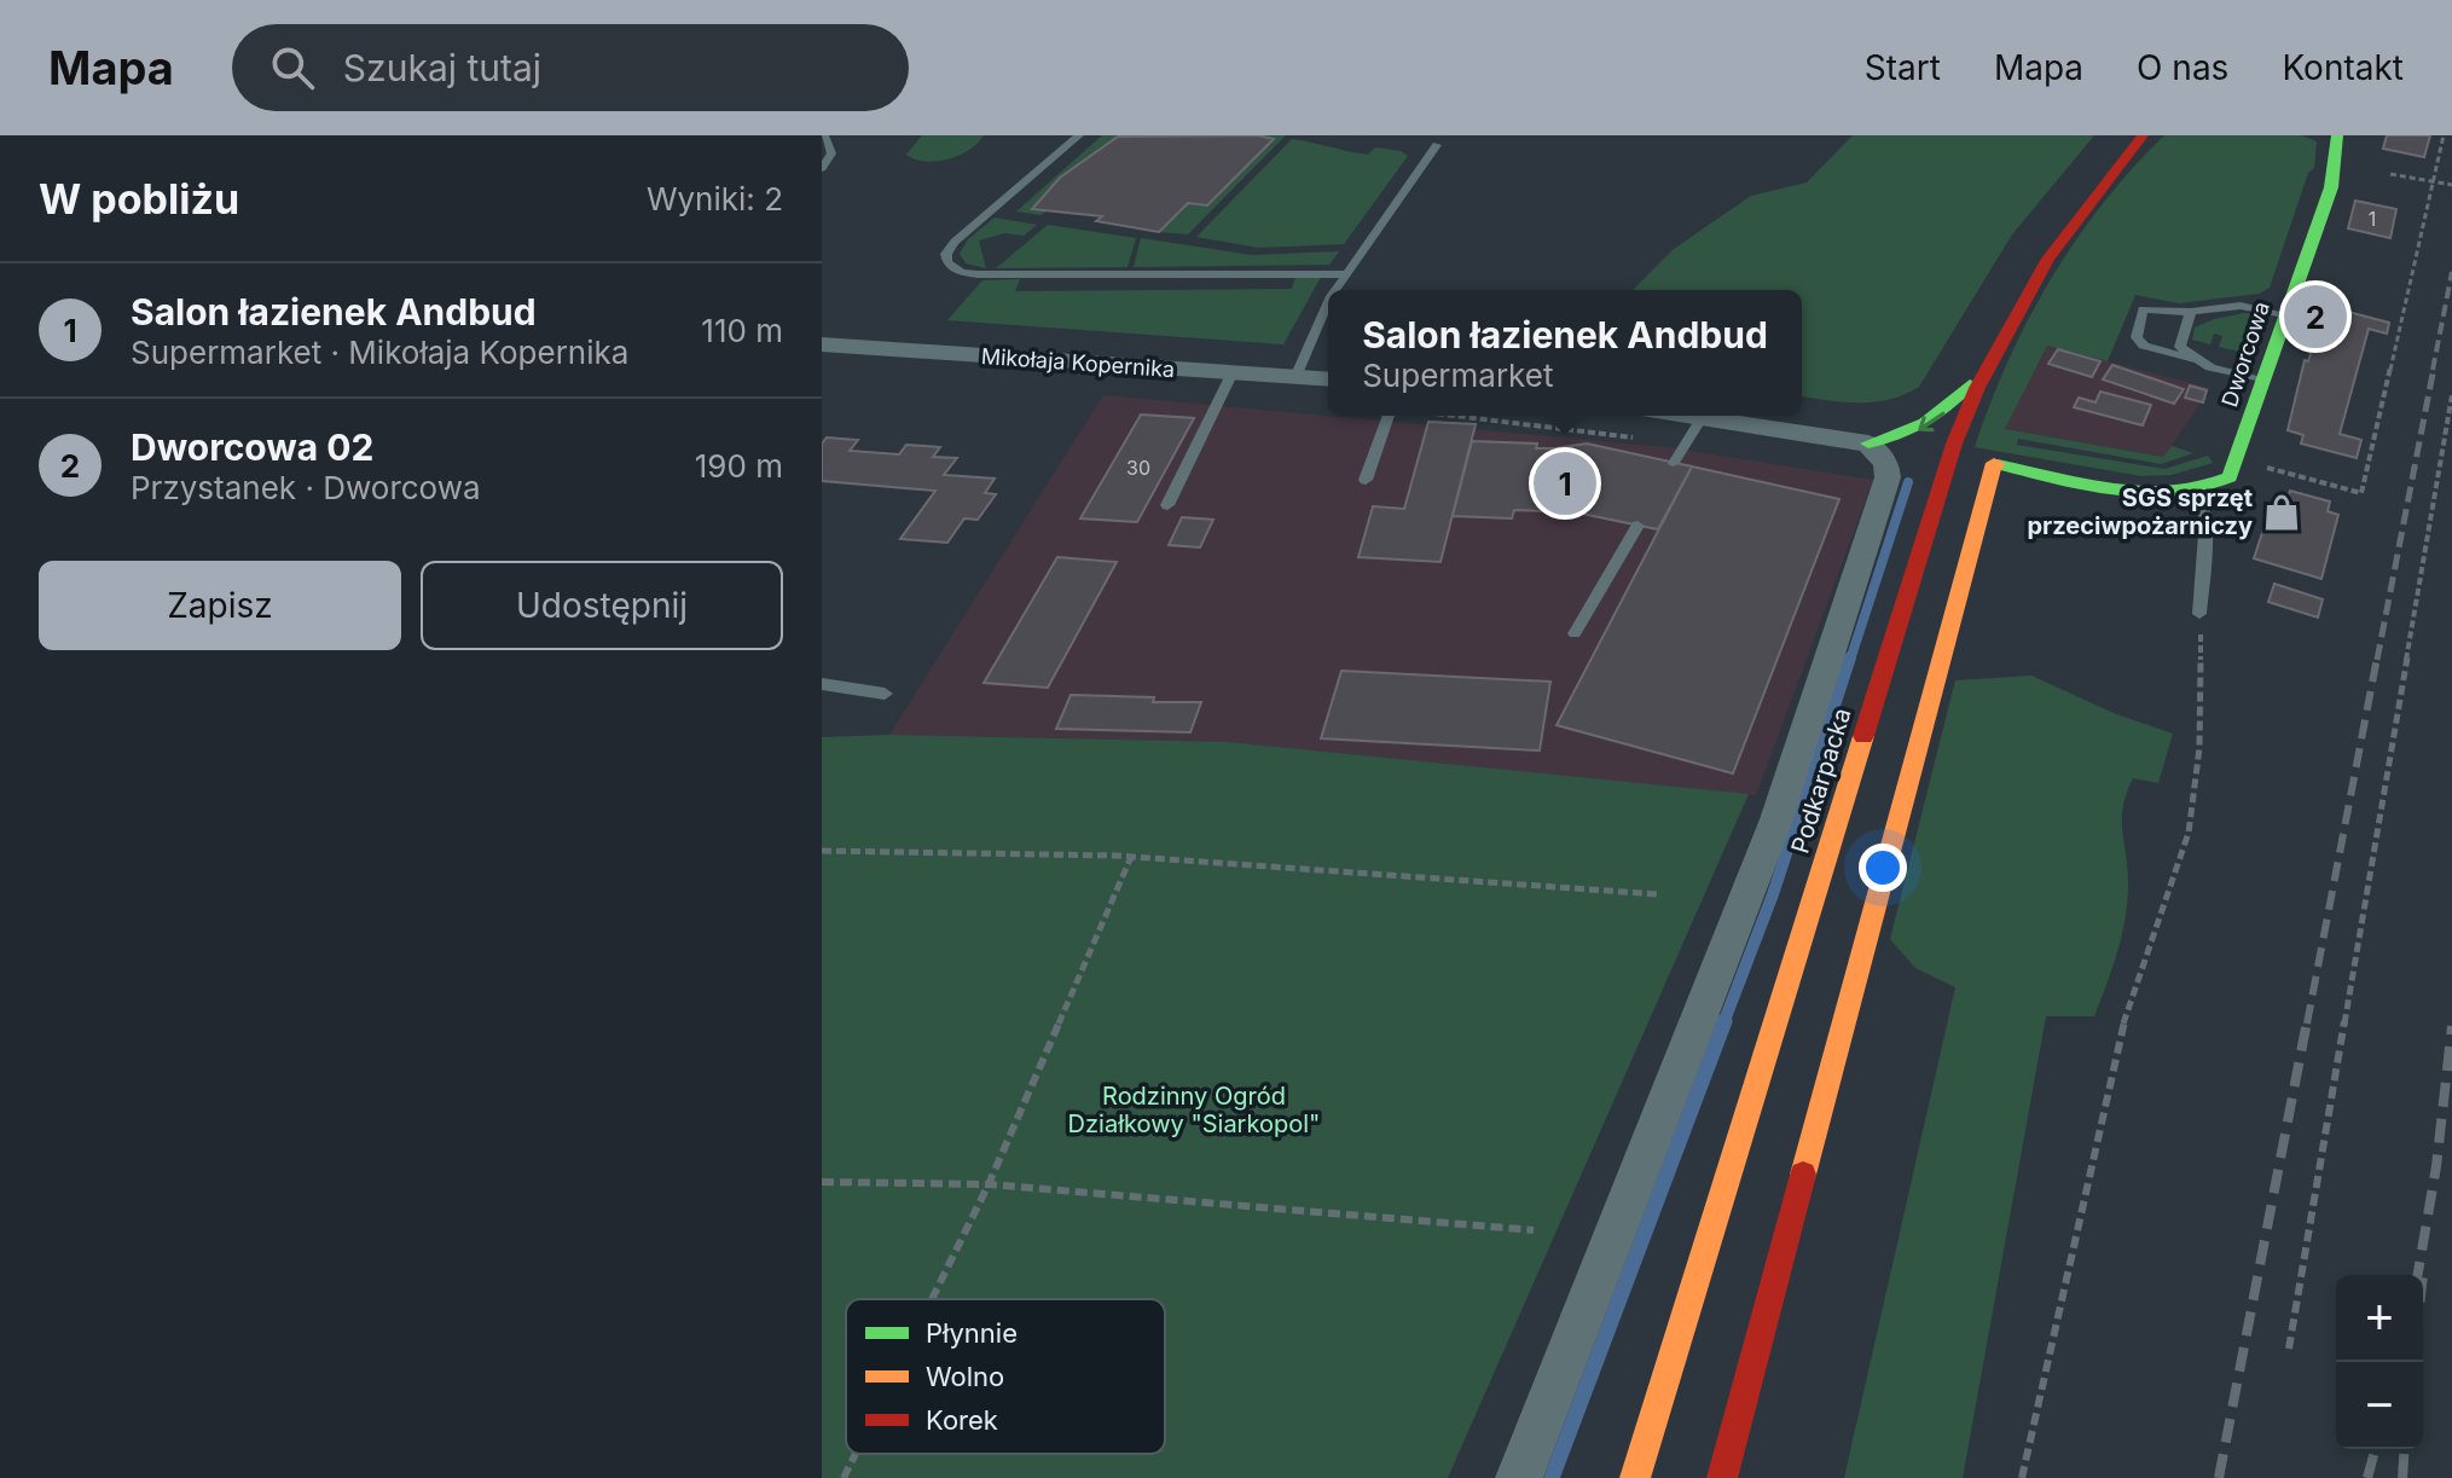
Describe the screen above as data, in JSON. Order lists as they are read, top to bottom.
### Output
{
  "streets": {
    "street": ["Dworcowa", "Mikołaja Kopernika", "Podkarpacka"]
  },
  "parks": ["Rodzinny Ogród Działkowy \"Siarkopol\""],
  "places": {
    "shop": ["SGS sprzęt przeciwpożarniczy"]
  },
  "house_numbers": ["1", "30"],
  "legend": ["Płynnie", "Wolno", "Korek"],
  "page": {
    "header": "Mapa",
    "search": "Szukaj tutaj",
    "nav": [
      "Start",
      "Mapa",
      "O nas",
      "Kontakt"
    ],
    "heading": ["W pobliżu", "Wyniki: 2"],
    "list": [
      {
        "mark": "1",
        "name": "Salon łazienek Andbud",
        "note": "Supermarket · Mikołaja Kopernika",
        "value": "110 m"
      },
      {
        "mark": "2",
        "name": "Dworcowa 02",
        "note": "Przystanek · Dworcowa",
        "value": "190 m"
      }
    ],
    "pins": ["2", "1"],
    "popup": ["Salon łazienek Andbud", "Supermarket"],
    "buttons": ["Zapisz", "Udostępnij"],
    "map_buttons": ["+", "−"]
  }
}
